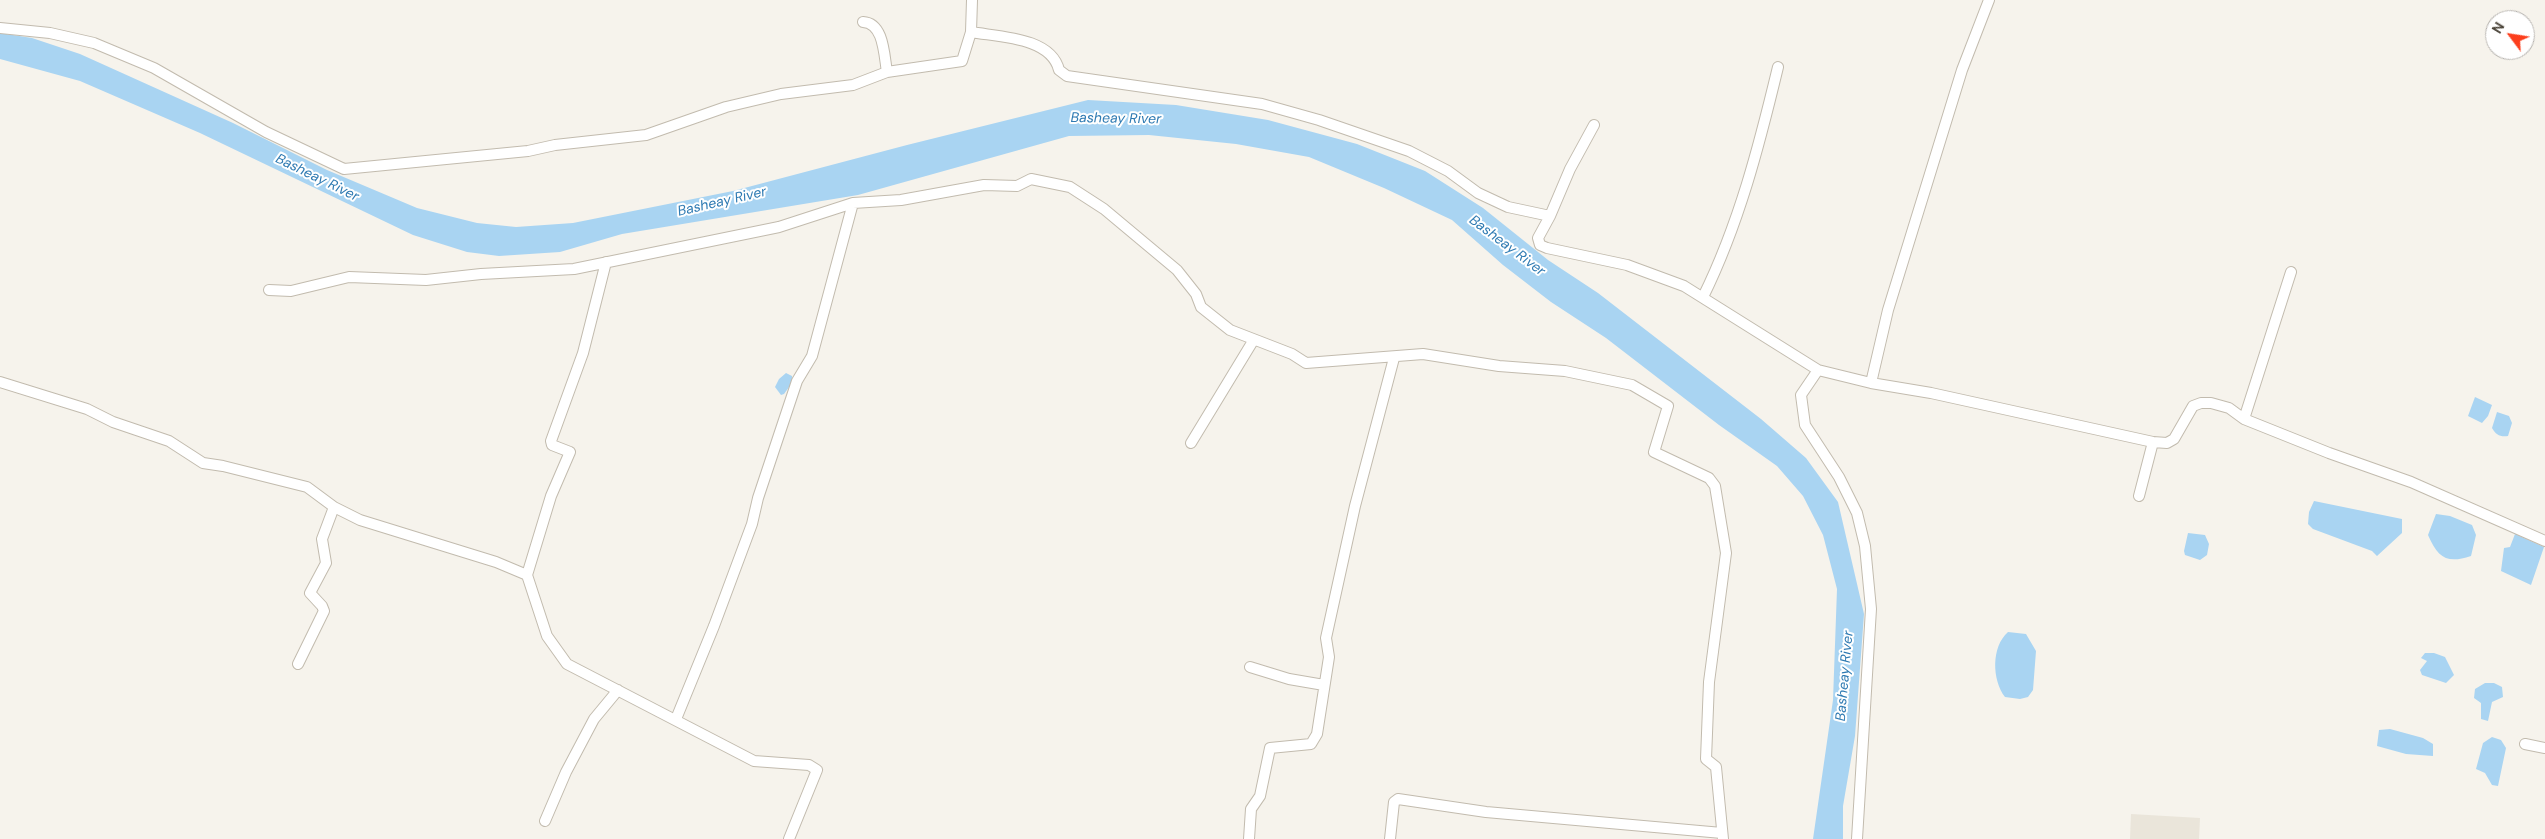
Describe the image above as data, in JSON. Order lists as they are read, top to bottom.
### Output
{
  "water": ["Basheay River"],
  "north": "top left"
}
